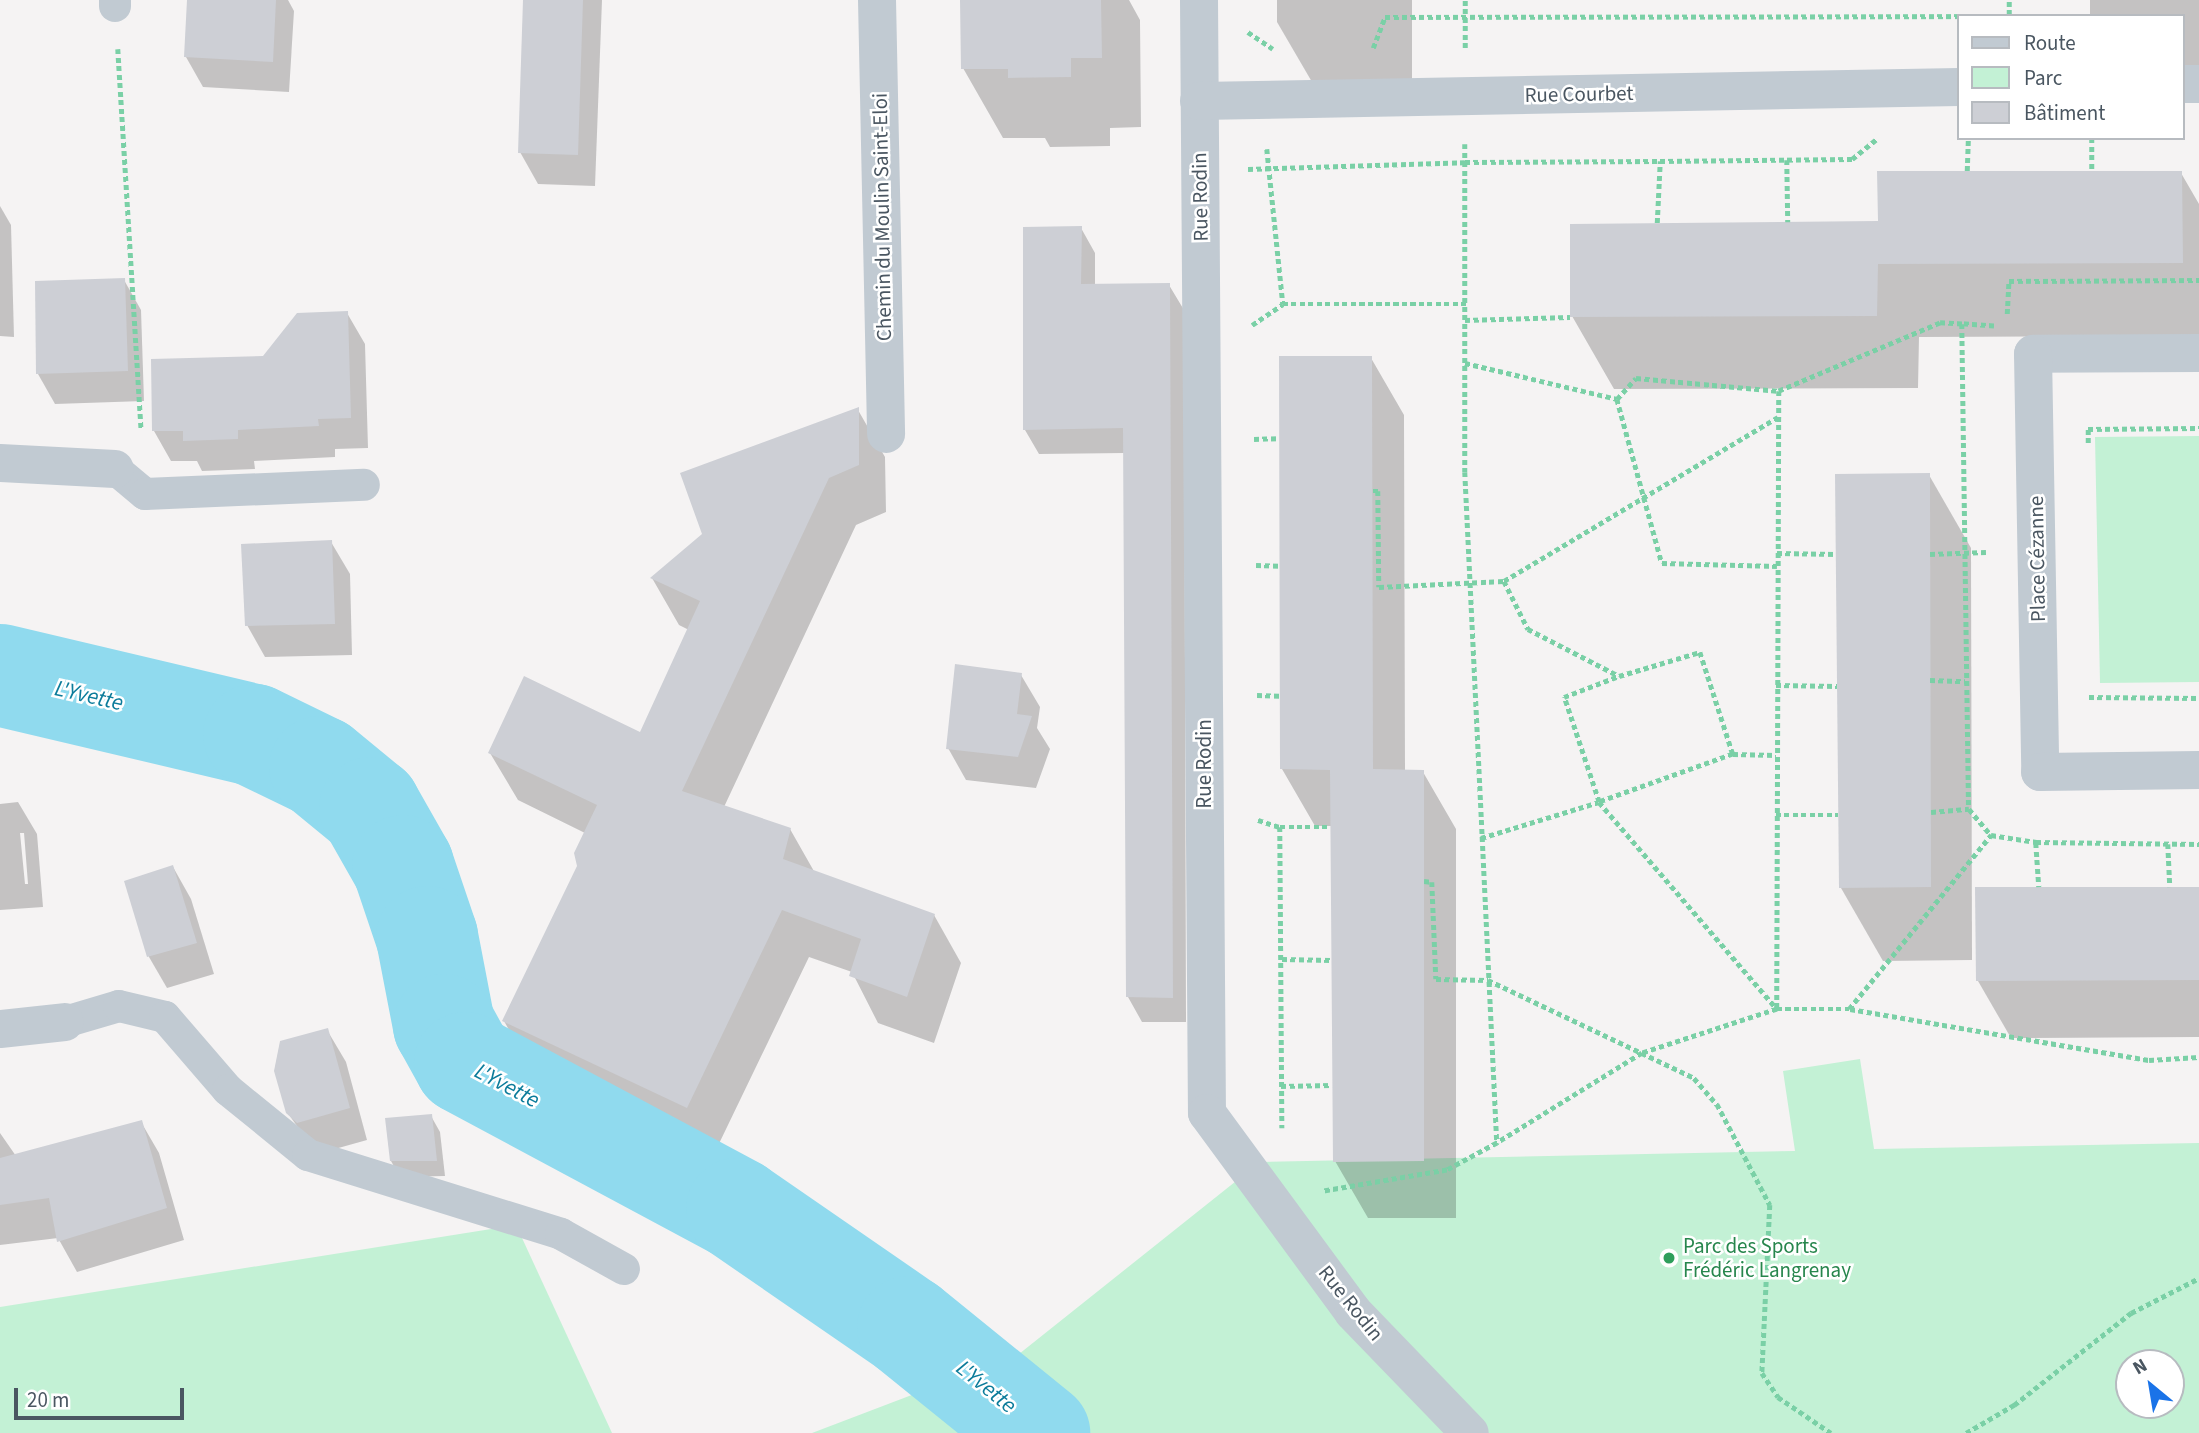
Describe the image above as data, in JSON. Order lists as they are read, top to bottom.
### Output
{
  "streets": {
    "street": [
      "Rue Courbet",
      "Rue Rodin",
      "Chemin du Moulin Saint-Eloi",
      "Place Cézanne"
    ]
  },
  "crossings": [
    ["Rue Courbet", "Rue Rodin"]
  ],
  "water": ["L'Yvette"],
  "places": ["Parc des Sports Frédéric Langrenay"],
  "legend": ["Route", "Parc", "Bâtiment"],
  "scale_bar": "20 m",
  "north": "top left"
}
